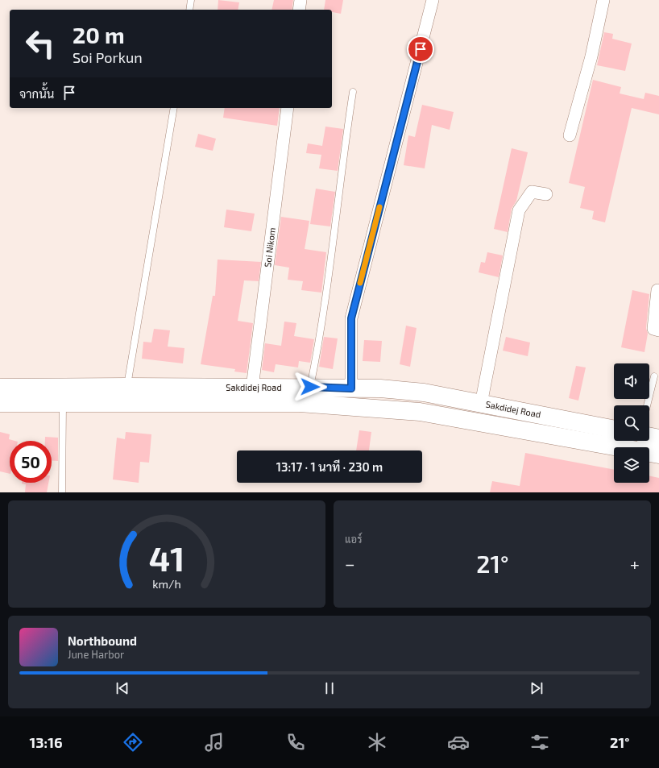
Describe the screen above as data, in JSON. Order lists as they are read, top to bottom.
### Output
{
  "streets": {
    "main road": ["Sakdidej Road"],
    "street": ["Soi Nikom"]
  },
  "crossings": [
    ["Soi Nikom", "Sakdidej Road"]
  ],
  "page": {
    "turn": ["20 m", "Soi Porkun"],
    "then": "จากนั้น",
    "limit": "50",
    "trip": "13:17 · 1 นาที · 230 m",
    "tile": "แอร์",
    "heat": ["−", "21°", "+"],
    "song": ["Northbound", "June Harbor"],
    "tabs": ["13:16", "21°"],
    "gauge": ["41", "km/h"]
  }
}
